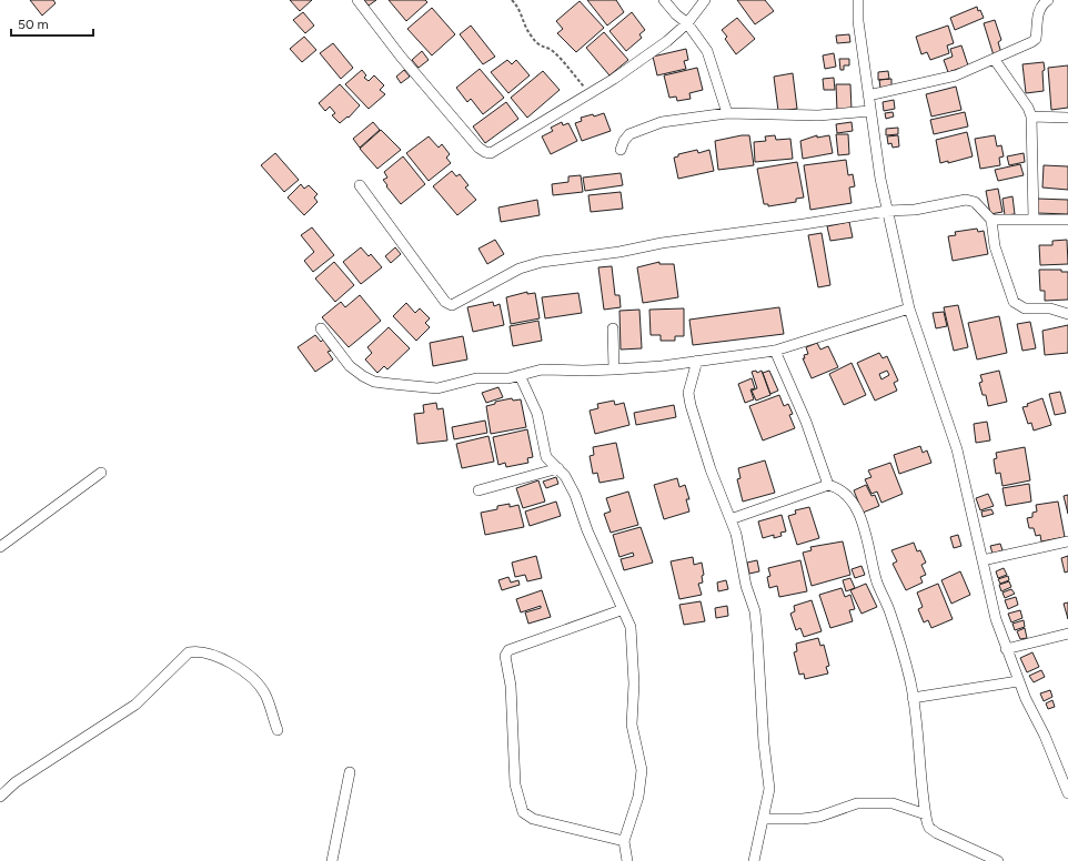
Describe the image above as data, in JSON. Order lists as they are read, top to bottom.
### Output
{
  "scale_bar": "50 m"
}
